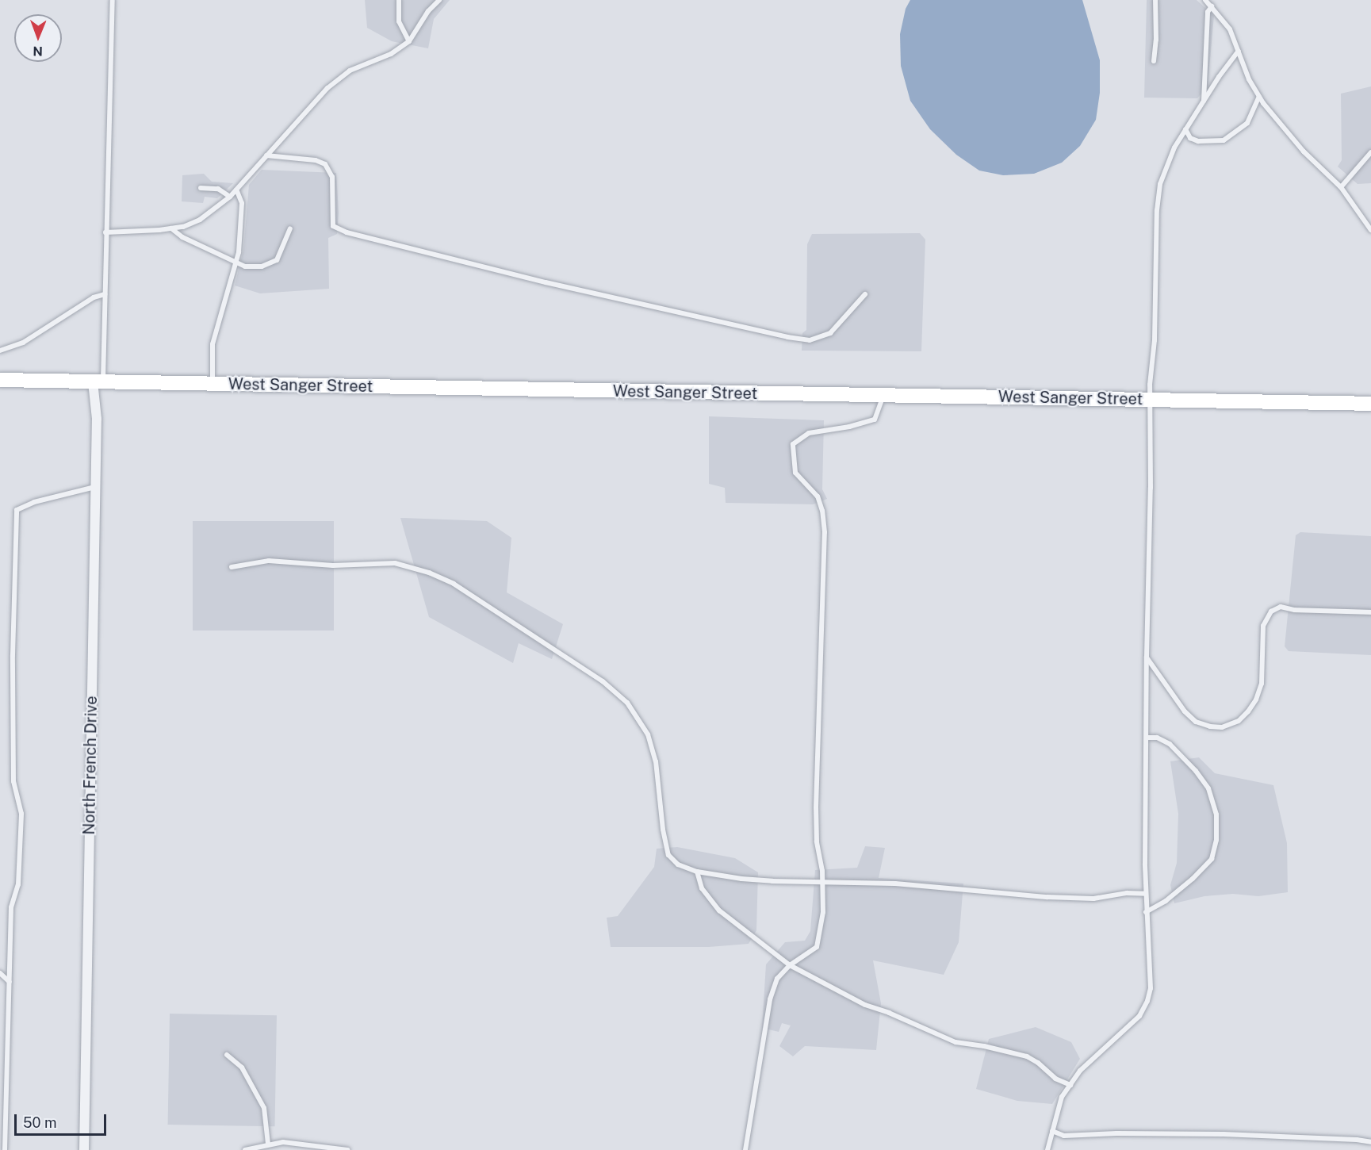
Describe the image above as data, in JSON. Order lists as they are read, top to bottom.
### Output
{
  "streets": {
    "main road": ["West Sanger Street"],
    "street": ["North French Drive"]
  },
  "crossings": [
    ["West Sanger Street", "North French Drive"]
  ],
  "scale_bar": "50 m",
  "north": "bottom"
}
